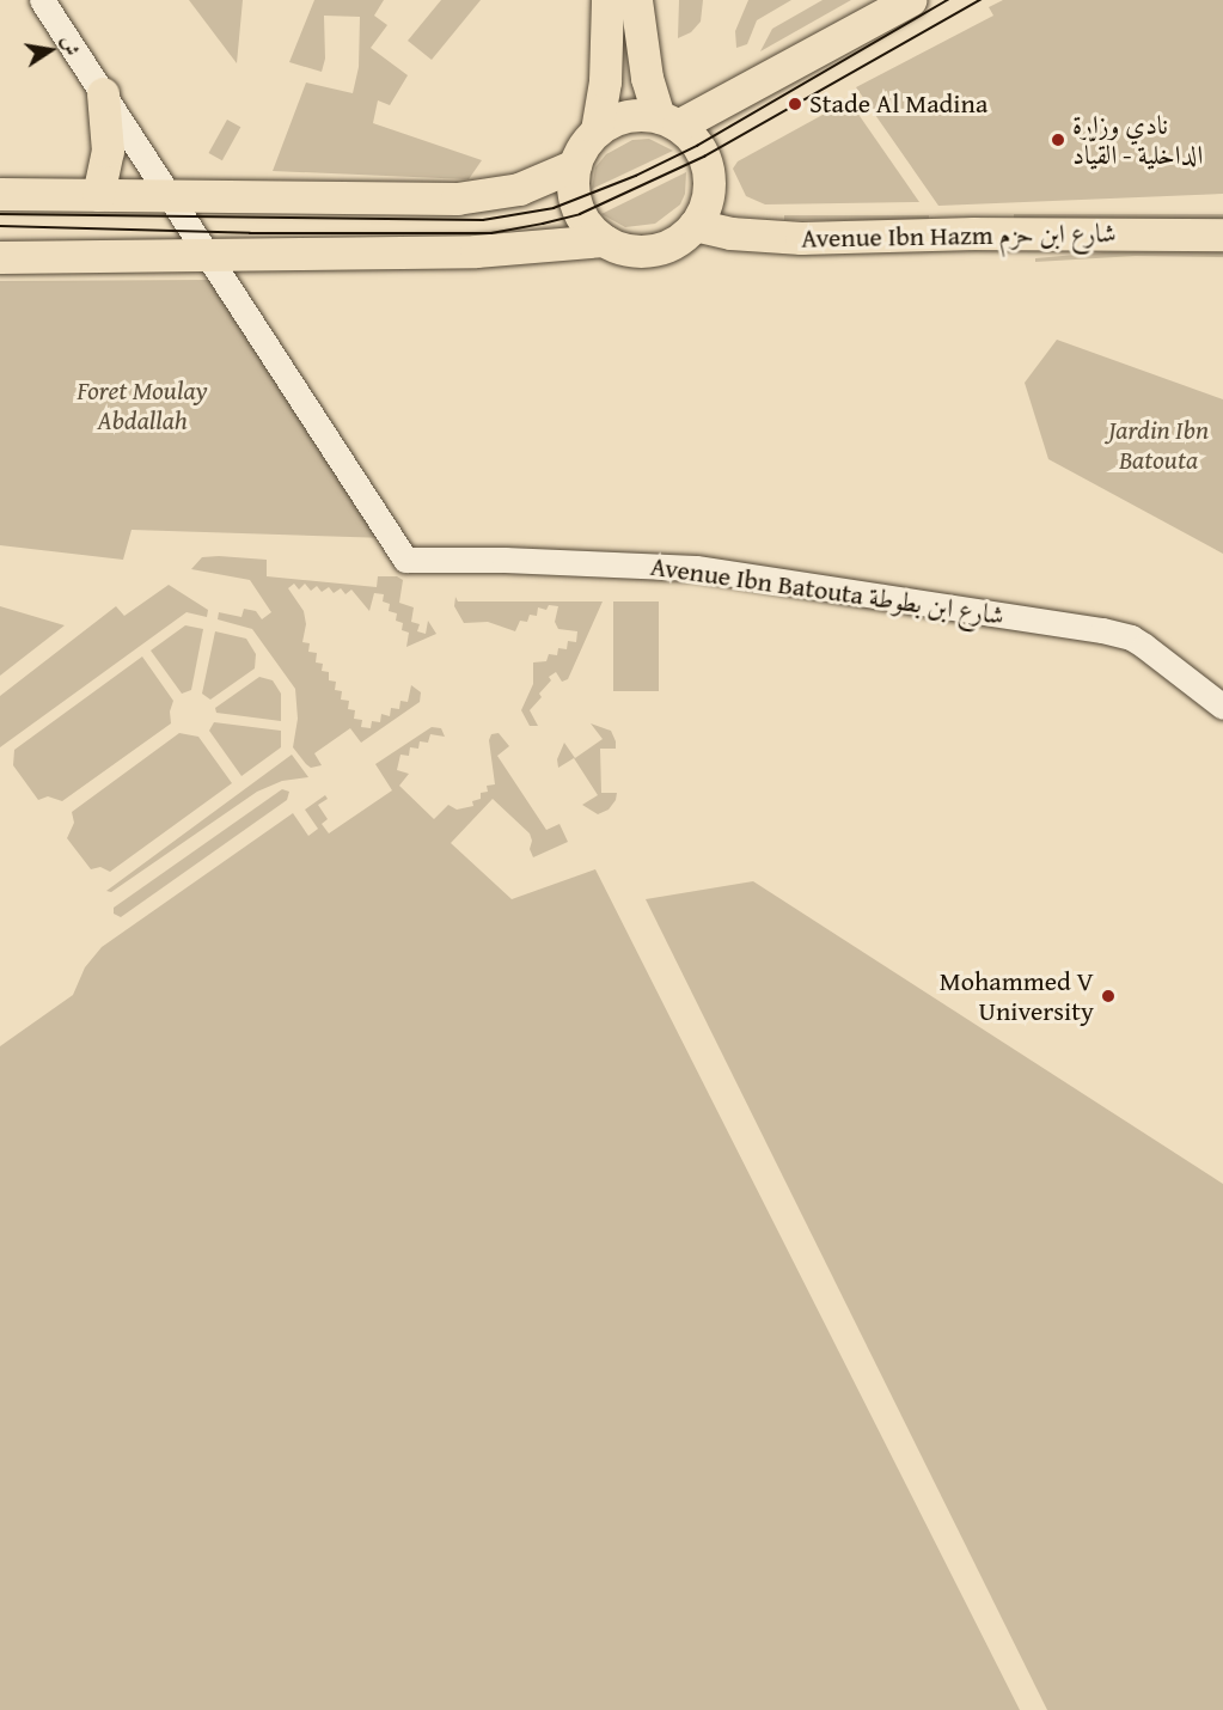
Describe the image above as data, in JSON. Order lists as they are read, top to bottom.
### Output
{
  "streets": {
    "main road": ["Avenue Ibn Hazm شارع ابن حزم"],
    "street": ["Avenue Ibn Batouta شارع ابن بطوطة"]
  },
  "parks": ["Foret Moulay Abdallah", "Jardin Ibn Batouta"],
  "places": ["Stade Al Madina", "نادي وزارة الداخلية - القيّاد", "Mohammed V University"],
  "north": "right"
}
